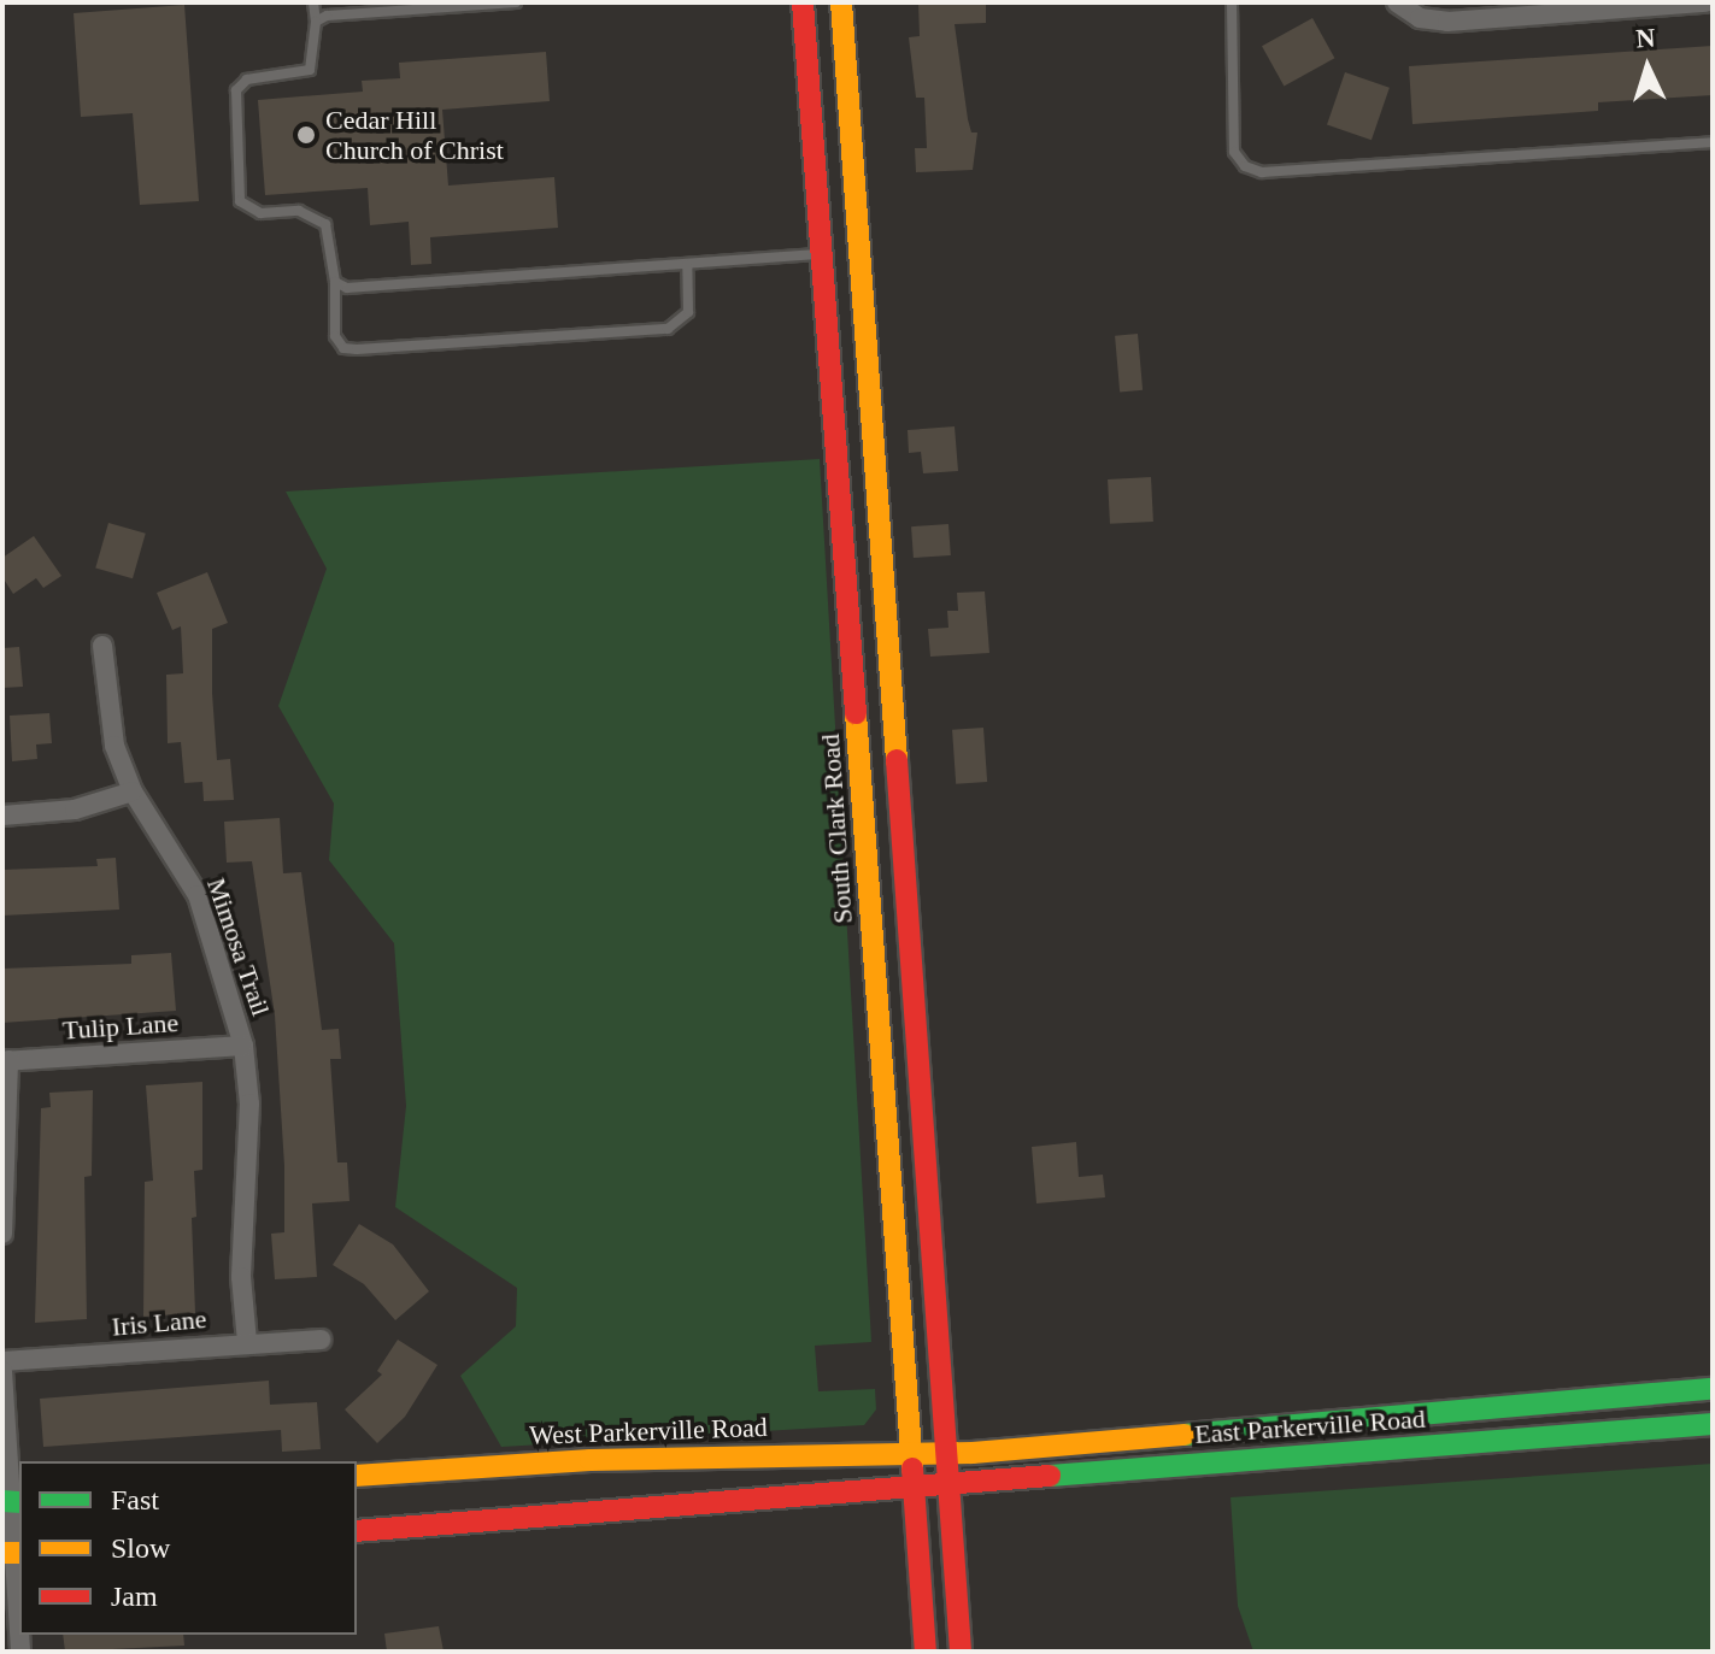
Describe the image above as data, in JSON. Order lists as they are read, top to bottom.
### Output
{
  "streets": {
    "main road": ["South Clark Road", "East Parkerville Road", "West Parkerville Road"],
    "street": ["Mimosa Trail", "Tulip Lane", "Iris Lane"]
  },
  "crossings": [
    ["South Clark Road", "East Parkerville Road"],
    ["South Clark Road", "West Parkerville Road"],
    ["Mimosa Trail", "Tulip Lane"],
    ["Mimosa Trail", "Iris Lane"],
    ["East Parkerville Road", "West Parkerville Road"]
  ],
  "places": ["Cedar Hill Church of Christ"],
  "legend": ["Fast", "Slow", "Jam"],
  "north": "top"
}
